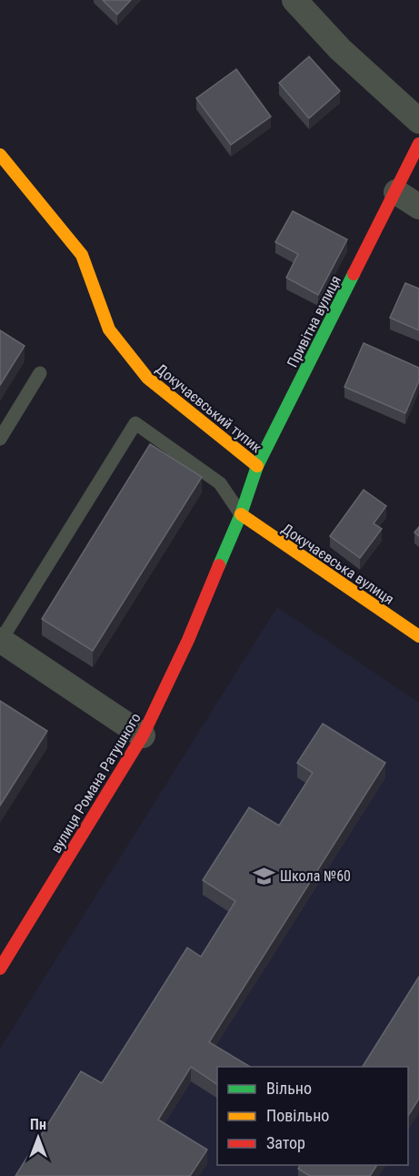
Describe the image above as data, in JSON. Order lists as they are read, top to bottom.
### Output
{
  "streets": {
    "street": [
      "Привітна вулиця",
      "Докучаєвський тупик",
      "Докучаєвська вулиця",
      "вулиця Романа Ратушного"
    ]
  },
  "crossings": [
    ["Привітна вулиця", "Докучаєвський тупик"],
    ["Привітна вулиця", "Докучаєвська вулиця"],
    ["Привітна вулиця", "вулиця Романа Ратушного"],
    ["Докучаєвська вулиця", "вулиця Романа Ратушного"]
  ],
  "places": {
    "school or university": ["Школа №60"]
  },
  "legend": ["Вільно", "Повільно", "Затор"],
  "north": "top"
}
